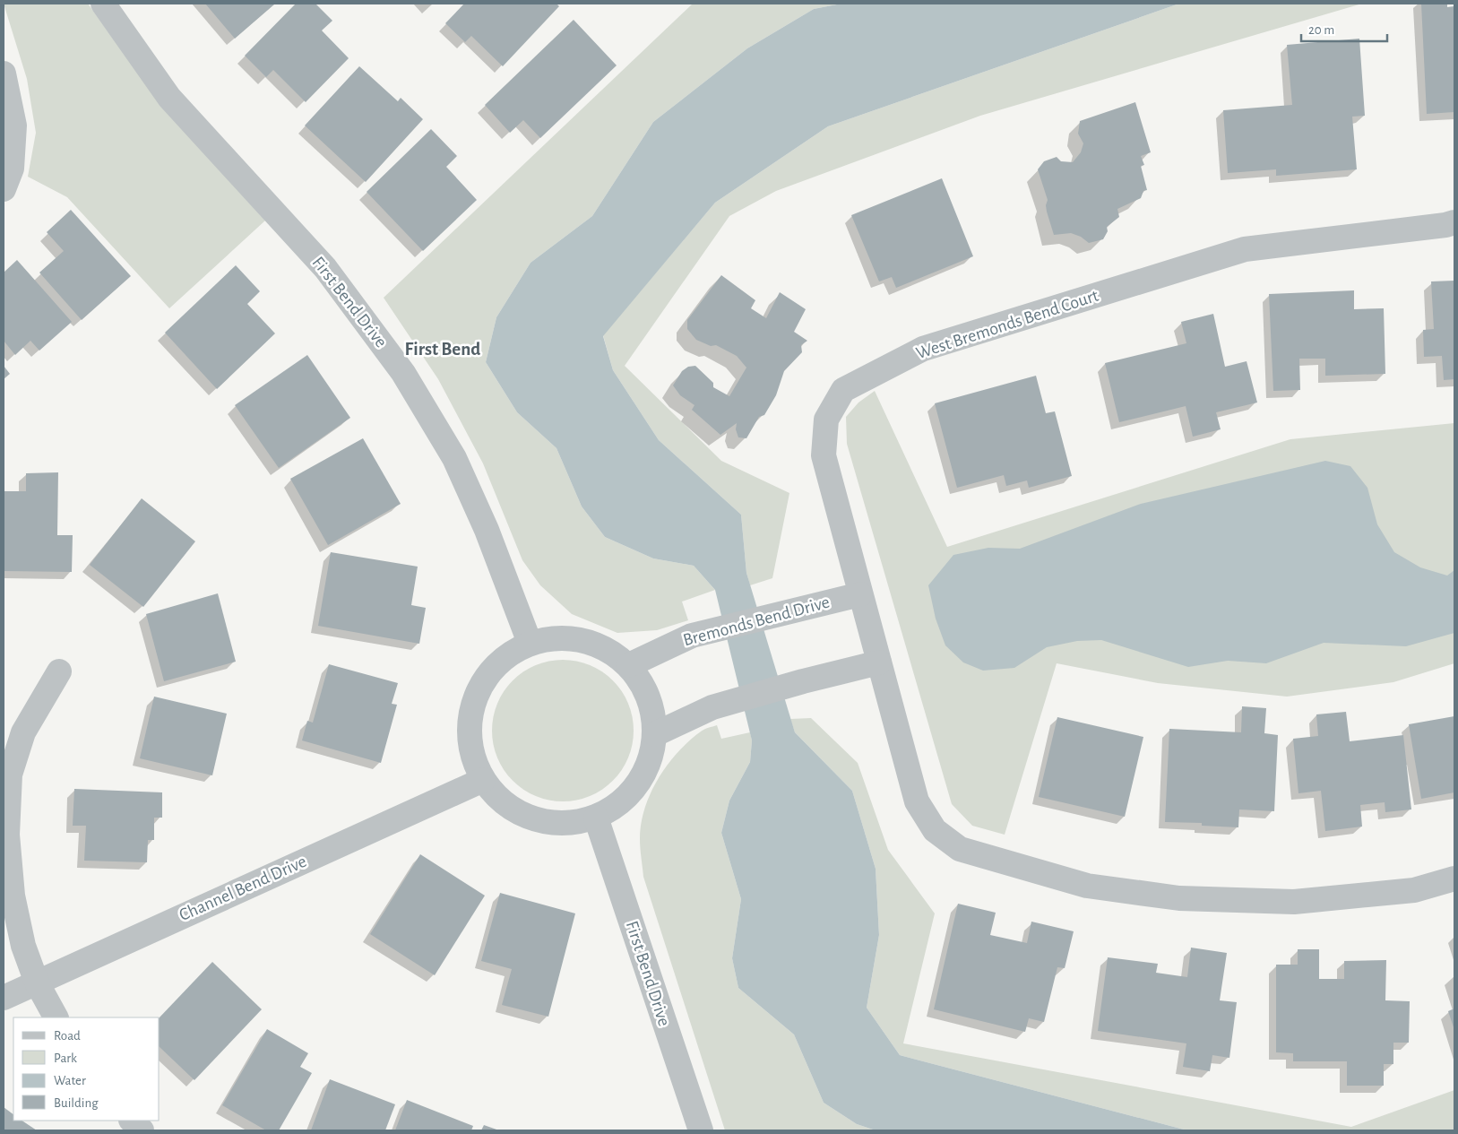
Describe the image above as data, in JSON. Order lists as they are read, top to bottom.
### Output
{
  "streets": {
    "street": [
      "First Bend Drive",
      "West Bremonds Bend Court",
      "Bremonds Bend Drive",
      "Channel Bend Drive"
    ]
  },
  "crossings": [
    ["West Bremonds Bend Court", "Bremonds Bend Drive"]
  ],
  "districts": ["First Bend"],
  "legend": [
    "Road",
    "Park",
    "Water",
    "Building"
  ],
  "scale_bar": "20 m"
}
